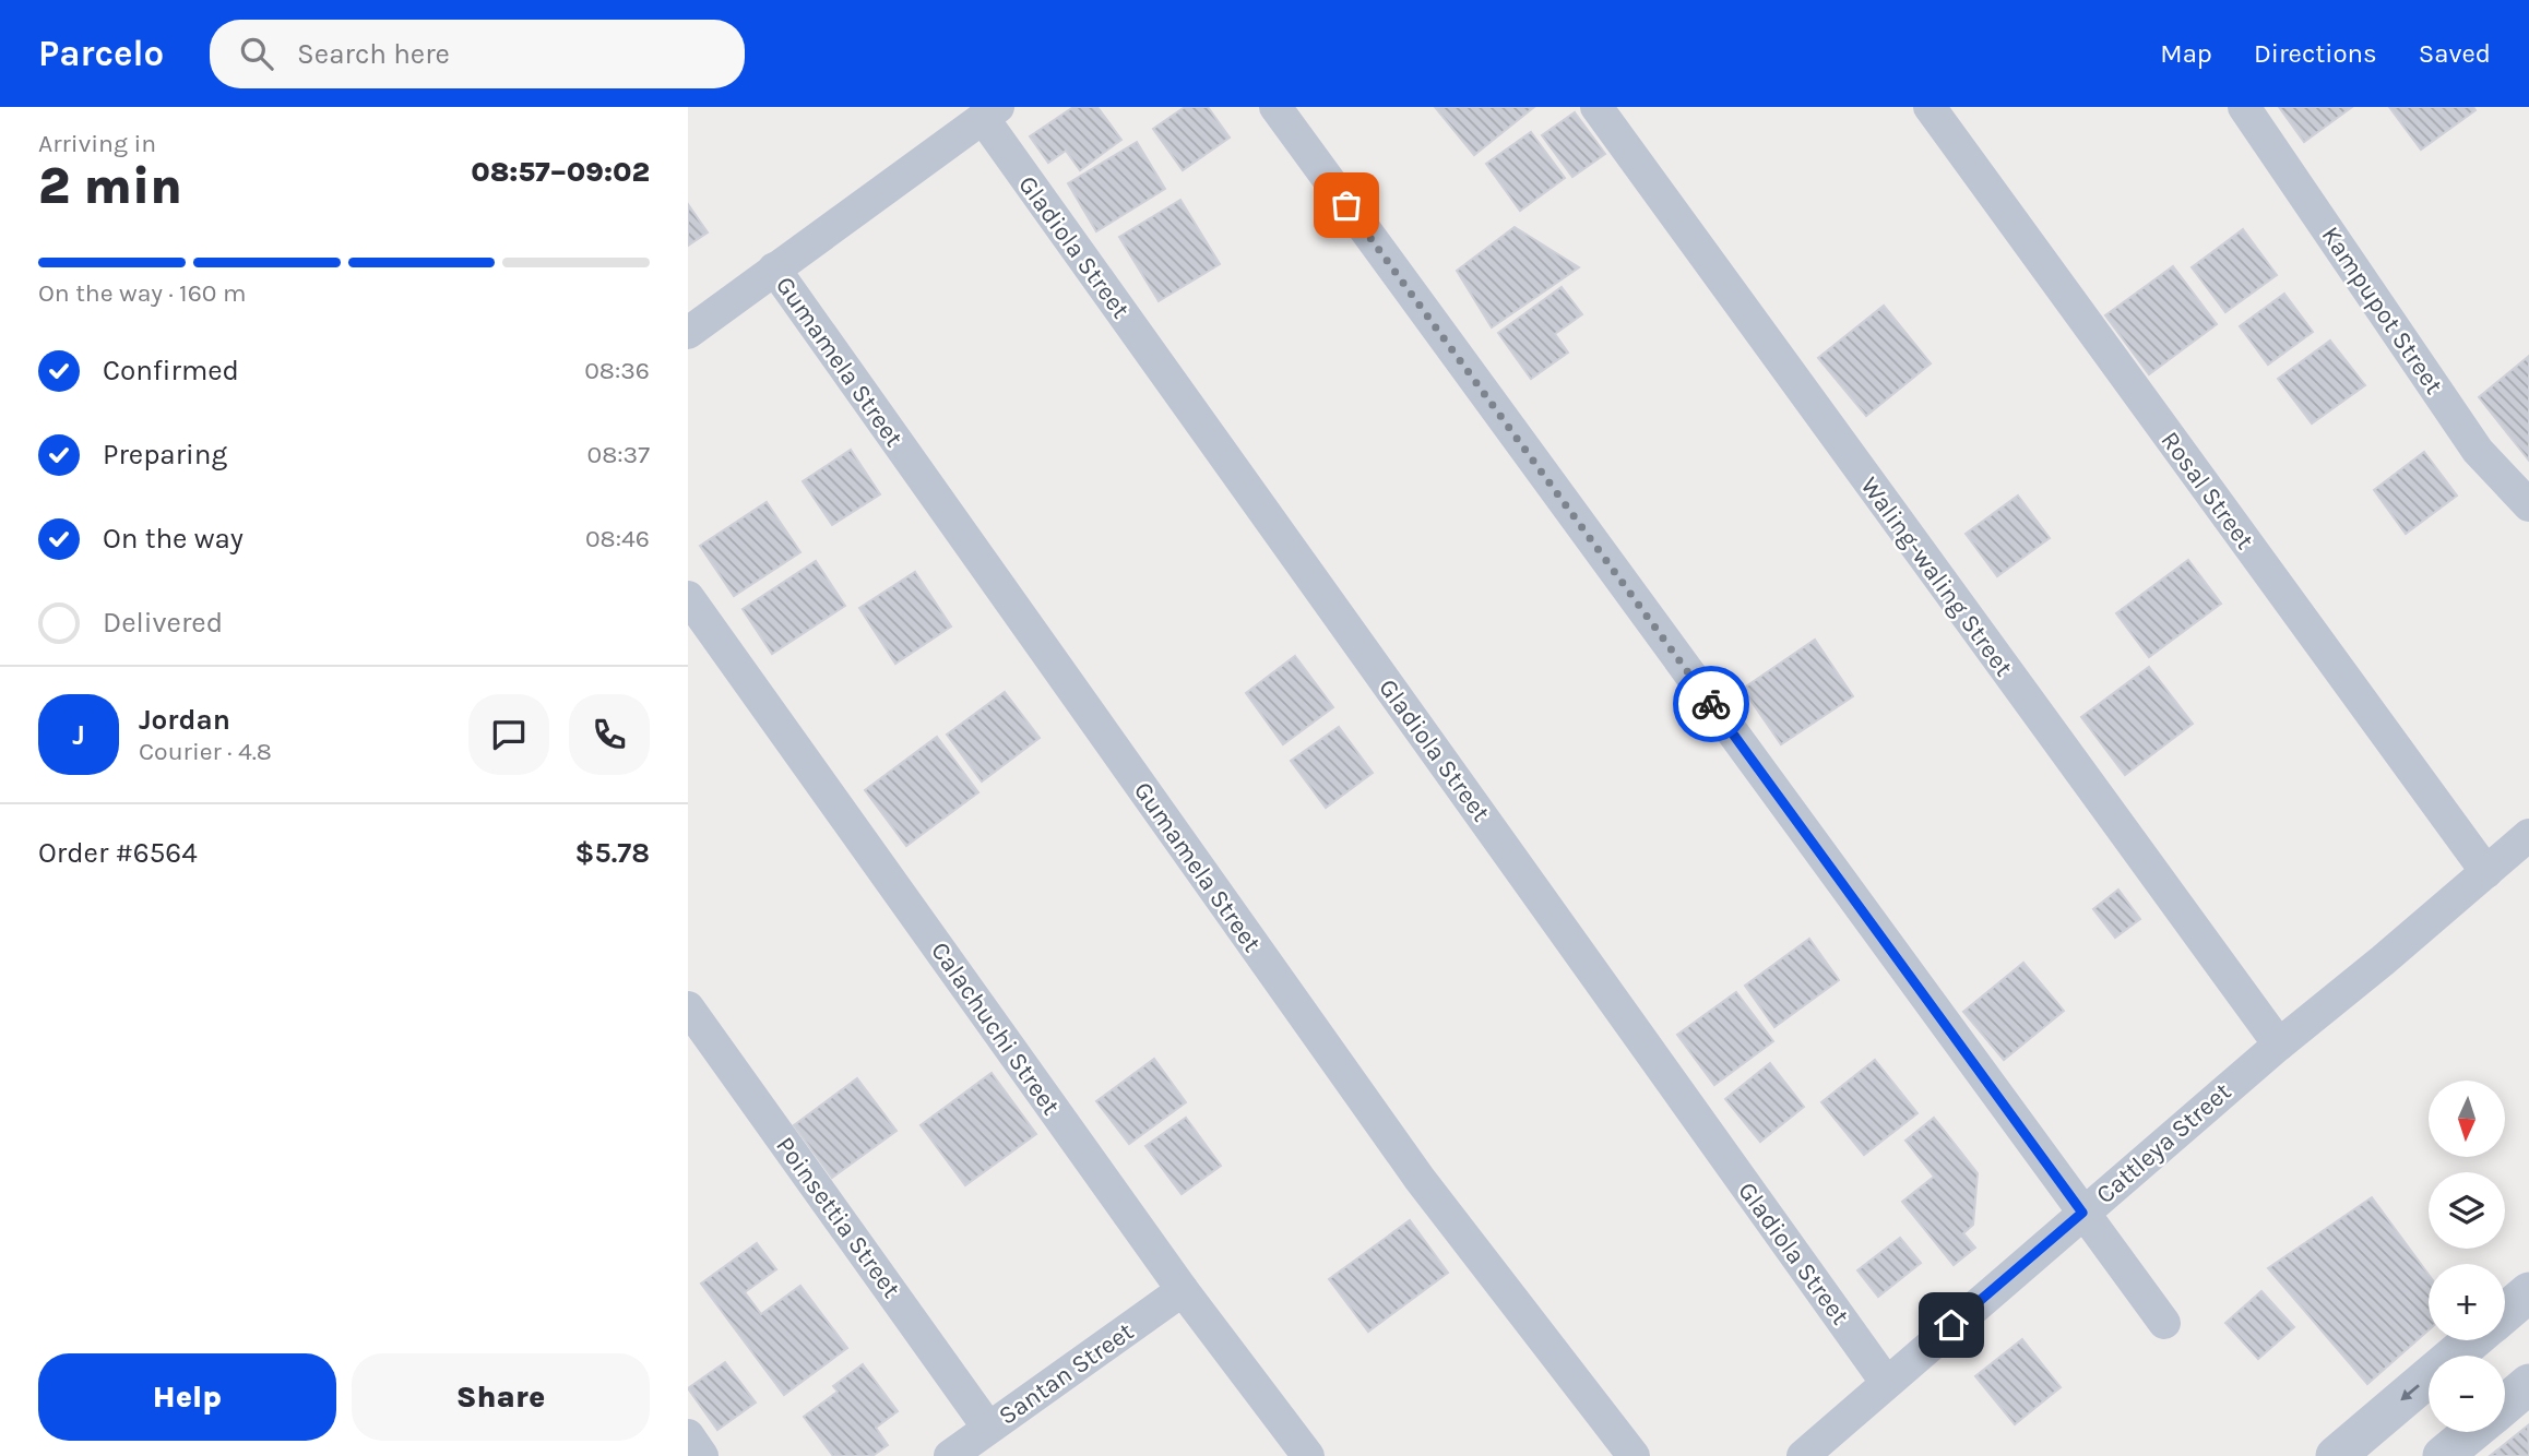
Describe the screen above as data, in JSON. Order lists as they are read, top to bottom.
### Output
{
  "streets": {
    "street": [
      "Gladiola Street",
      "Kampupot Street",
      "Gumamela Street",
      "Rosal Street",
      "Waling-waling Street",
      "Calachuchi Street",
      "Cattleya Street",
      "Poinsettia Street",
      "Santan Street"
    ]
  },
  "crossings": [
    ["Gladiola Street", "Cattleya Street"],
    ["Rosal Street", "Cattleya Street"],
    ["Waling-waling Street", "Cattleya Street"],
    ["Calachuchi Street", "Santan Street"],
    ["Poinsettia Street", "Santan Street"]
  ],
  "north": "bottom",
  "page": {
    "header": "Parcelo",
    "search": "Search here",
    "nav": ["Map", "Directions", "Saved"],
    "heading": ["2 min", "Arriving in", "08:57–09:02"],
    "panel": [
      "Jordan",
      "Courier · 4.8",
      "Order #6564",
      "$5.78"
    ],
    "bar": "On the way · 160 m",
    "list": [
      ["Confirmed", "08:36"],
      ["Preparing", "08:37"],
      ["On the way", "08:46"],
      "Delivered"
    ],
    "round": "J",
    "map_buttons": ["+", "−"],
    "buttons": ["Help", "Share"]
  }
}
